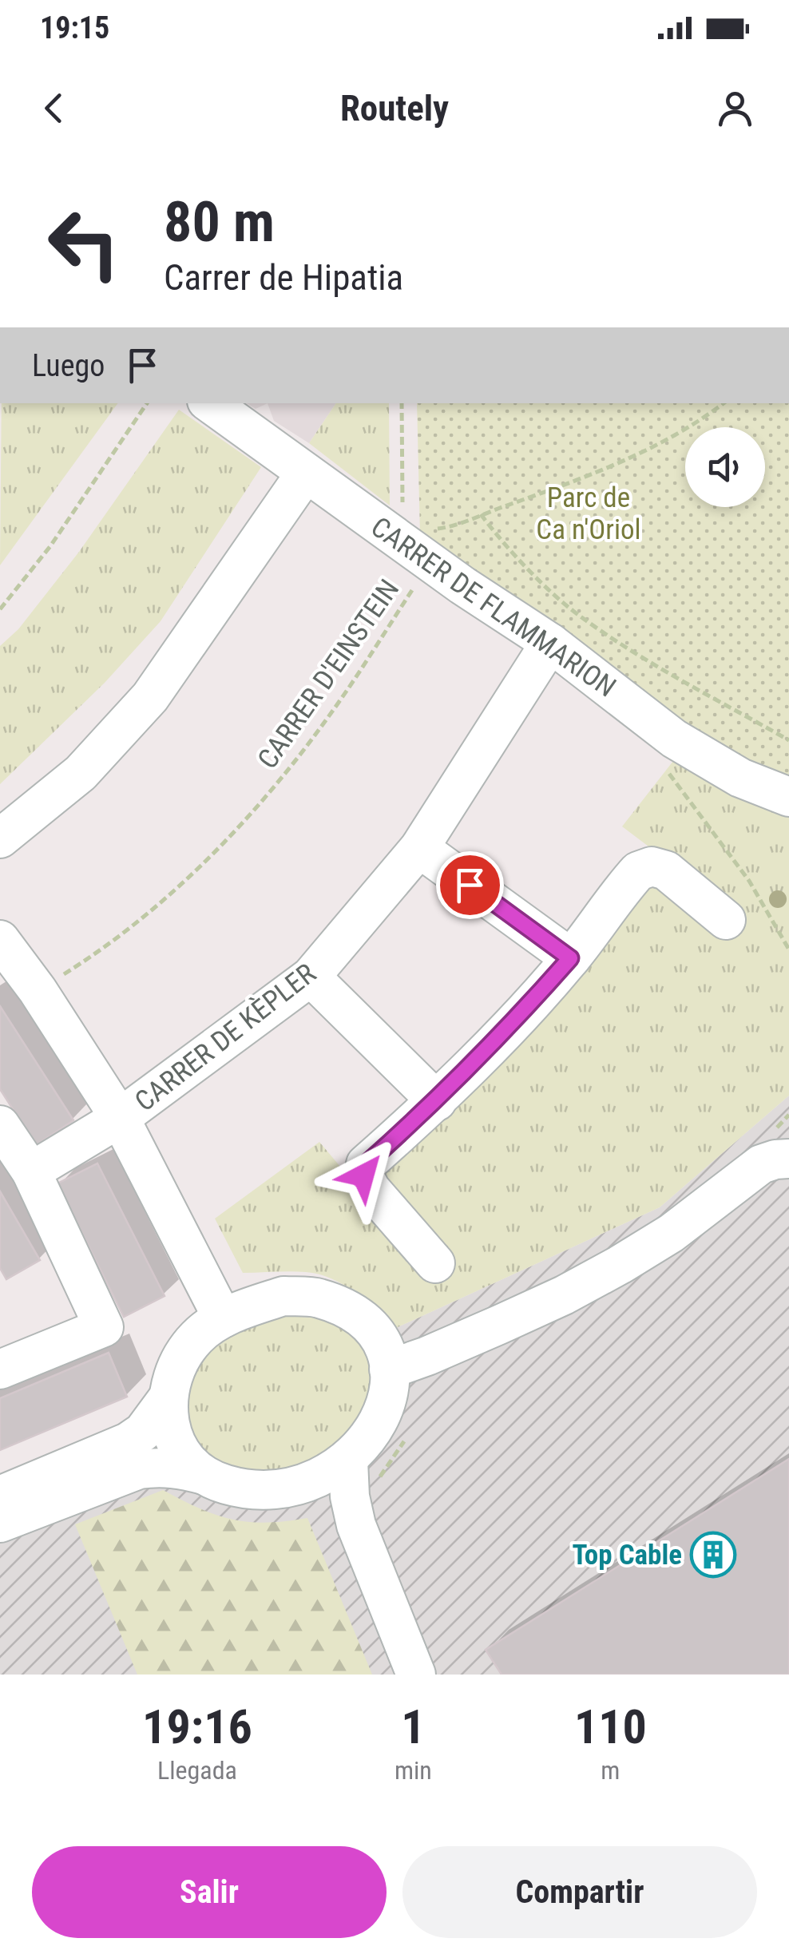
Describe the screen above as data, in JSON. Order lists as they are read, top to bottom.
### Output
{
  "streets": {
    "street": ["CARRER DE FLAMMARION", "CARRER DE KÈPLER"],
    "path": ["CARRER D'EINSTEIN"]
  },
  "crossings": [
    ["CARRER DE FLAMMARION", "CARRER D'EINSTEIN"],
    ["CARRER DE FLAMMARION", "CARRER DE KÈPLER"]
  ],
  "parks": ["Parc de Ca n'Oriol"],
  "places": {
    "building": ["Top Cable"]
  },
  "page": {
    "status": "19:15",
    "header": "Routely",
    "turn": ["80 m", "Carrer de Hipatia"],
    "then": "Luego",
    "eta": [
      "19:16",
      "Llegada",
      "1",
      "min",
      "110",
      "m"
    ],
    "buttons": ["Salir", "Compartir"]
  }
}
